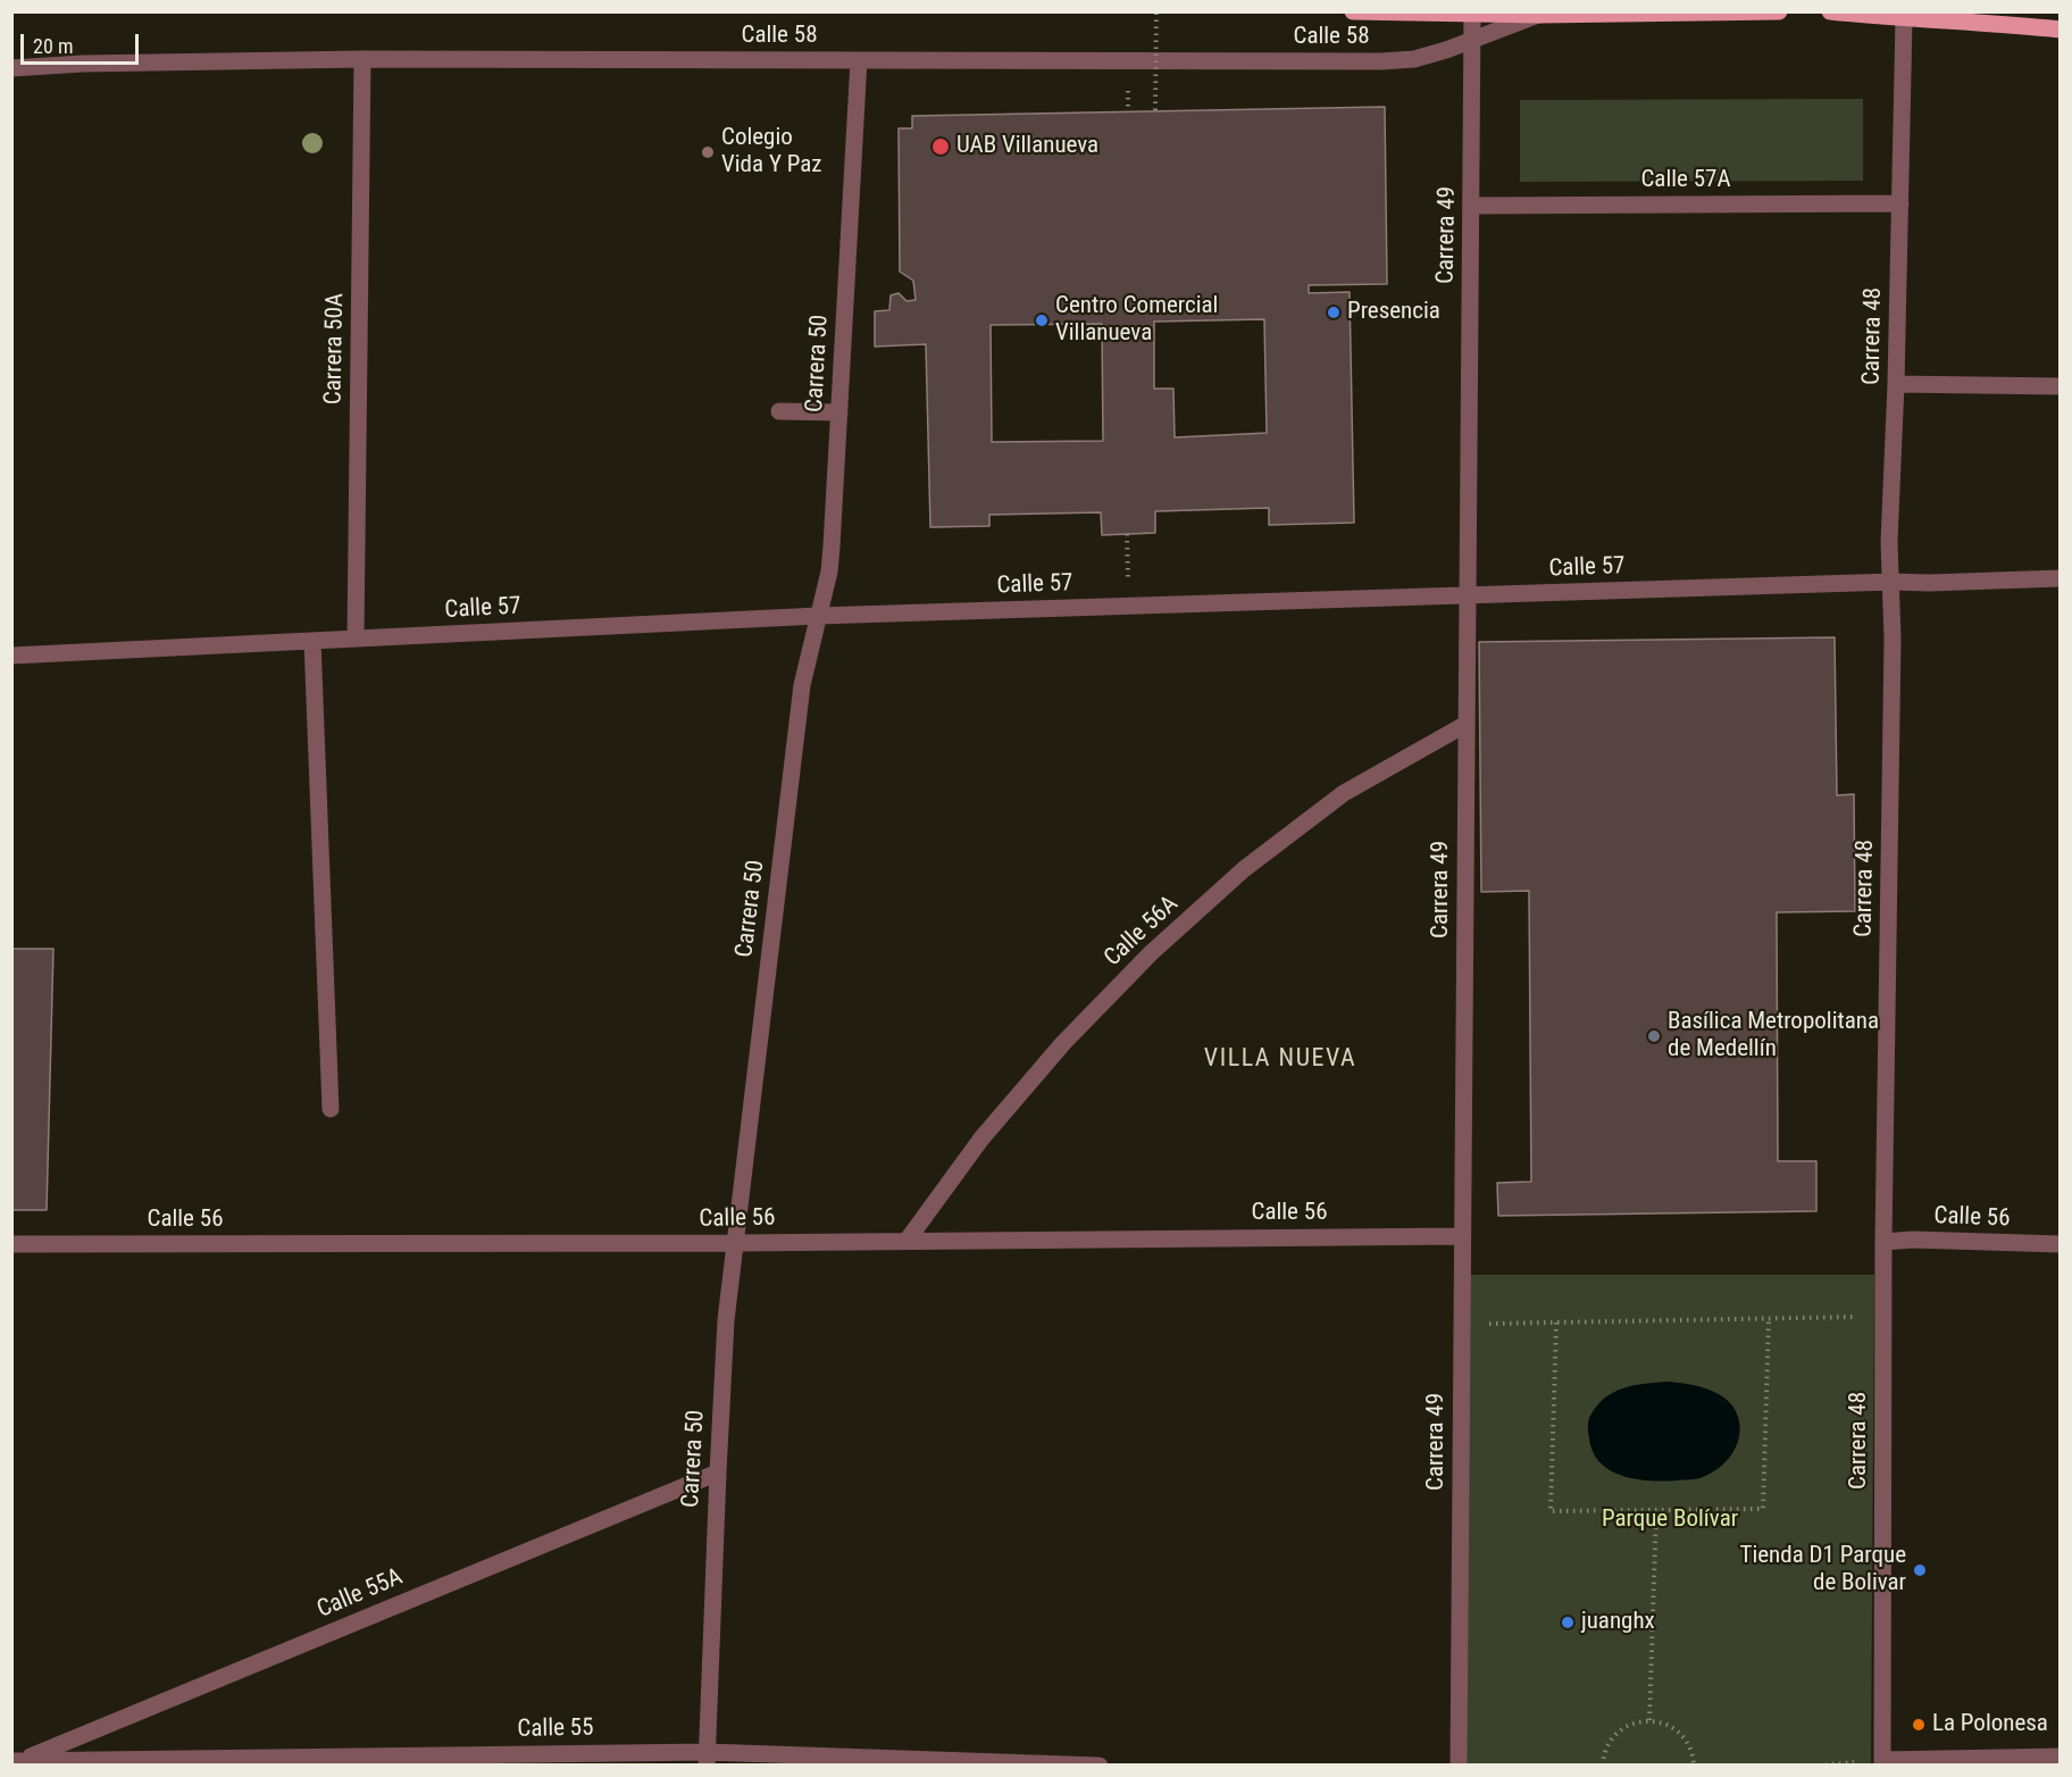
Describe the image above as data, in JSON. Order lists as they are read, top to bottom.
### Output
{
  "streets": {
    "street": [
      "Calle 58",
      "Calle 57A",
      "Carrera 49",
      "Carrera 48",
      "Carrera 50A",
      "Carrera 50",
      "Calle 57",
      "Calle 56A",
      "Calle 56",
      "Calle 55A",
      "Calle 55"
    ]
  },
  "crossings": [
    ["Calle 58", "Carrera 49"],
    ["Calle 58", "Carrera 50A"],
    ["Calle 58", "Carrera 50"],
    ["Calle 57A", "Carrera 49"],
    ["Calle 57A", "Carrera 48"],
    ["Carrera 49", "Calle 57"],
    ["Carrera 49", "Calle 56A"],
    ["Carrera 49", "Calle 56"],
    ["Carrera 48", "Calle 57"],
    ["Carrera 48", "Calle 56"],
    ["Carrera 50A", "Calle 57"],
    ["Carrera 50", "Calle 57"],
    ["Carrera 50", "Calle 56"],
    ["Carrera 50", "Calle 55A"],
    ["Carrera 50", "Calle 55"],
    ["Calle 56A", "Calle 56"],
    ["Calle 55A", "Calle 55"]
  ],
  "districts": ["VILLA NUEVA"],
  "parks": ["Parque Bolívar"],
  "places": [
    "UAB Villanueva",
    "Colegio Vida Y Paz",
    "Presencia",
    "Centro Comercial Villanueva",
    "Basílica Metropolitana de Medellín",
    "Tienda D1 Parque de Bolivar",
    "juanghx",
    "La Polonesa"
  ],
  "scale_bar": "20 m"
}
